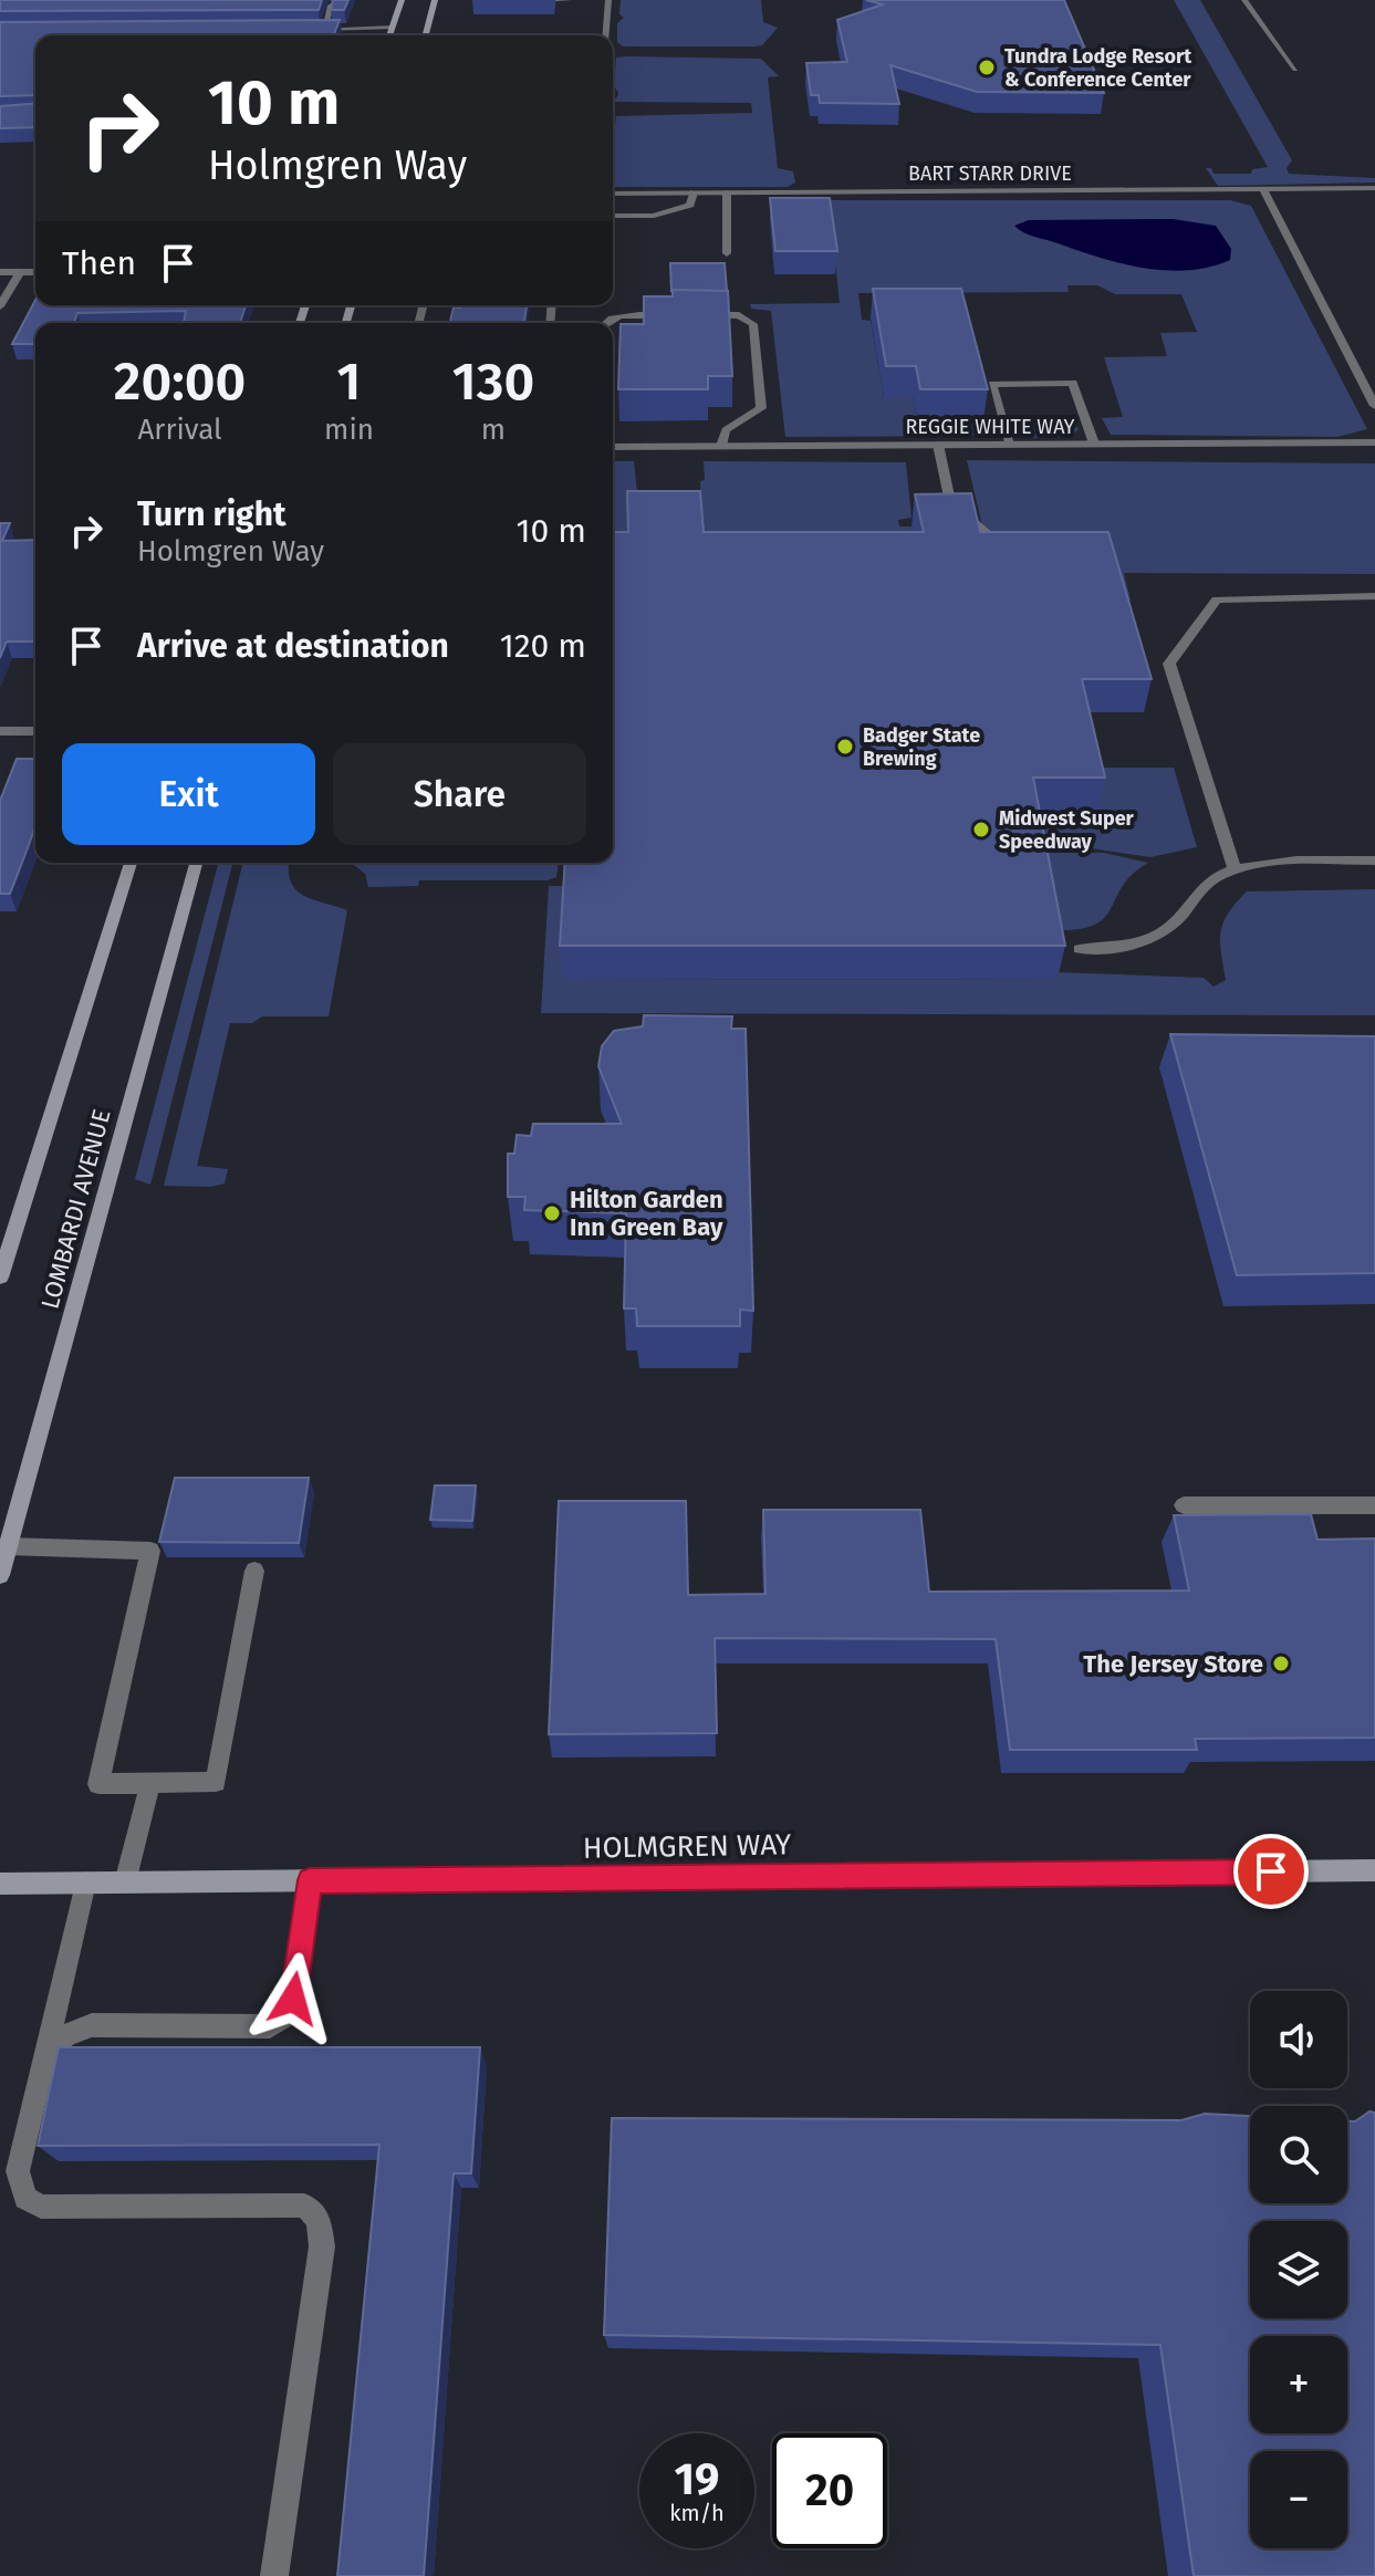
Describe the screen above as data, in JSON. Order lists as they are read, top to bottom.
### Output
{
  "streets": {
    "main road": ["LOMBARDI AVENUE", "HOLMGREN WAY"],
    "street": ["BART STARR DRIVE", "REGGIE WHITE WAY"]
  },
  "places": [
    "Tundra Lodge Resort & Conference Center",
    "Badger State Brewing",
    "Midwest Super Speedway",
    "Hilton Garden Inn Green Bay",
    "The Jersey Store"
  ],
  "page": {
    "turn": ["10 m", "Holmgren Way"],
    "then": "Then",
    "eta": [
      "20:00",
      "Arrival",
      "1",
      "min",
      "130",
      "m"
    ],
    "list": [
      {
        "name": "Turn right",
        "note": "Holmgren Way",
        "value": "10 m"
      },
      {
        "name": "Arrive at destination",
        "value": "120 m"
      }
    ],
    "buttons": ["Exit", "Share"],
    "map_buttons": ["+", "−"],
    "speed": "19 km/h",
    "limit": "20"
  }
}
